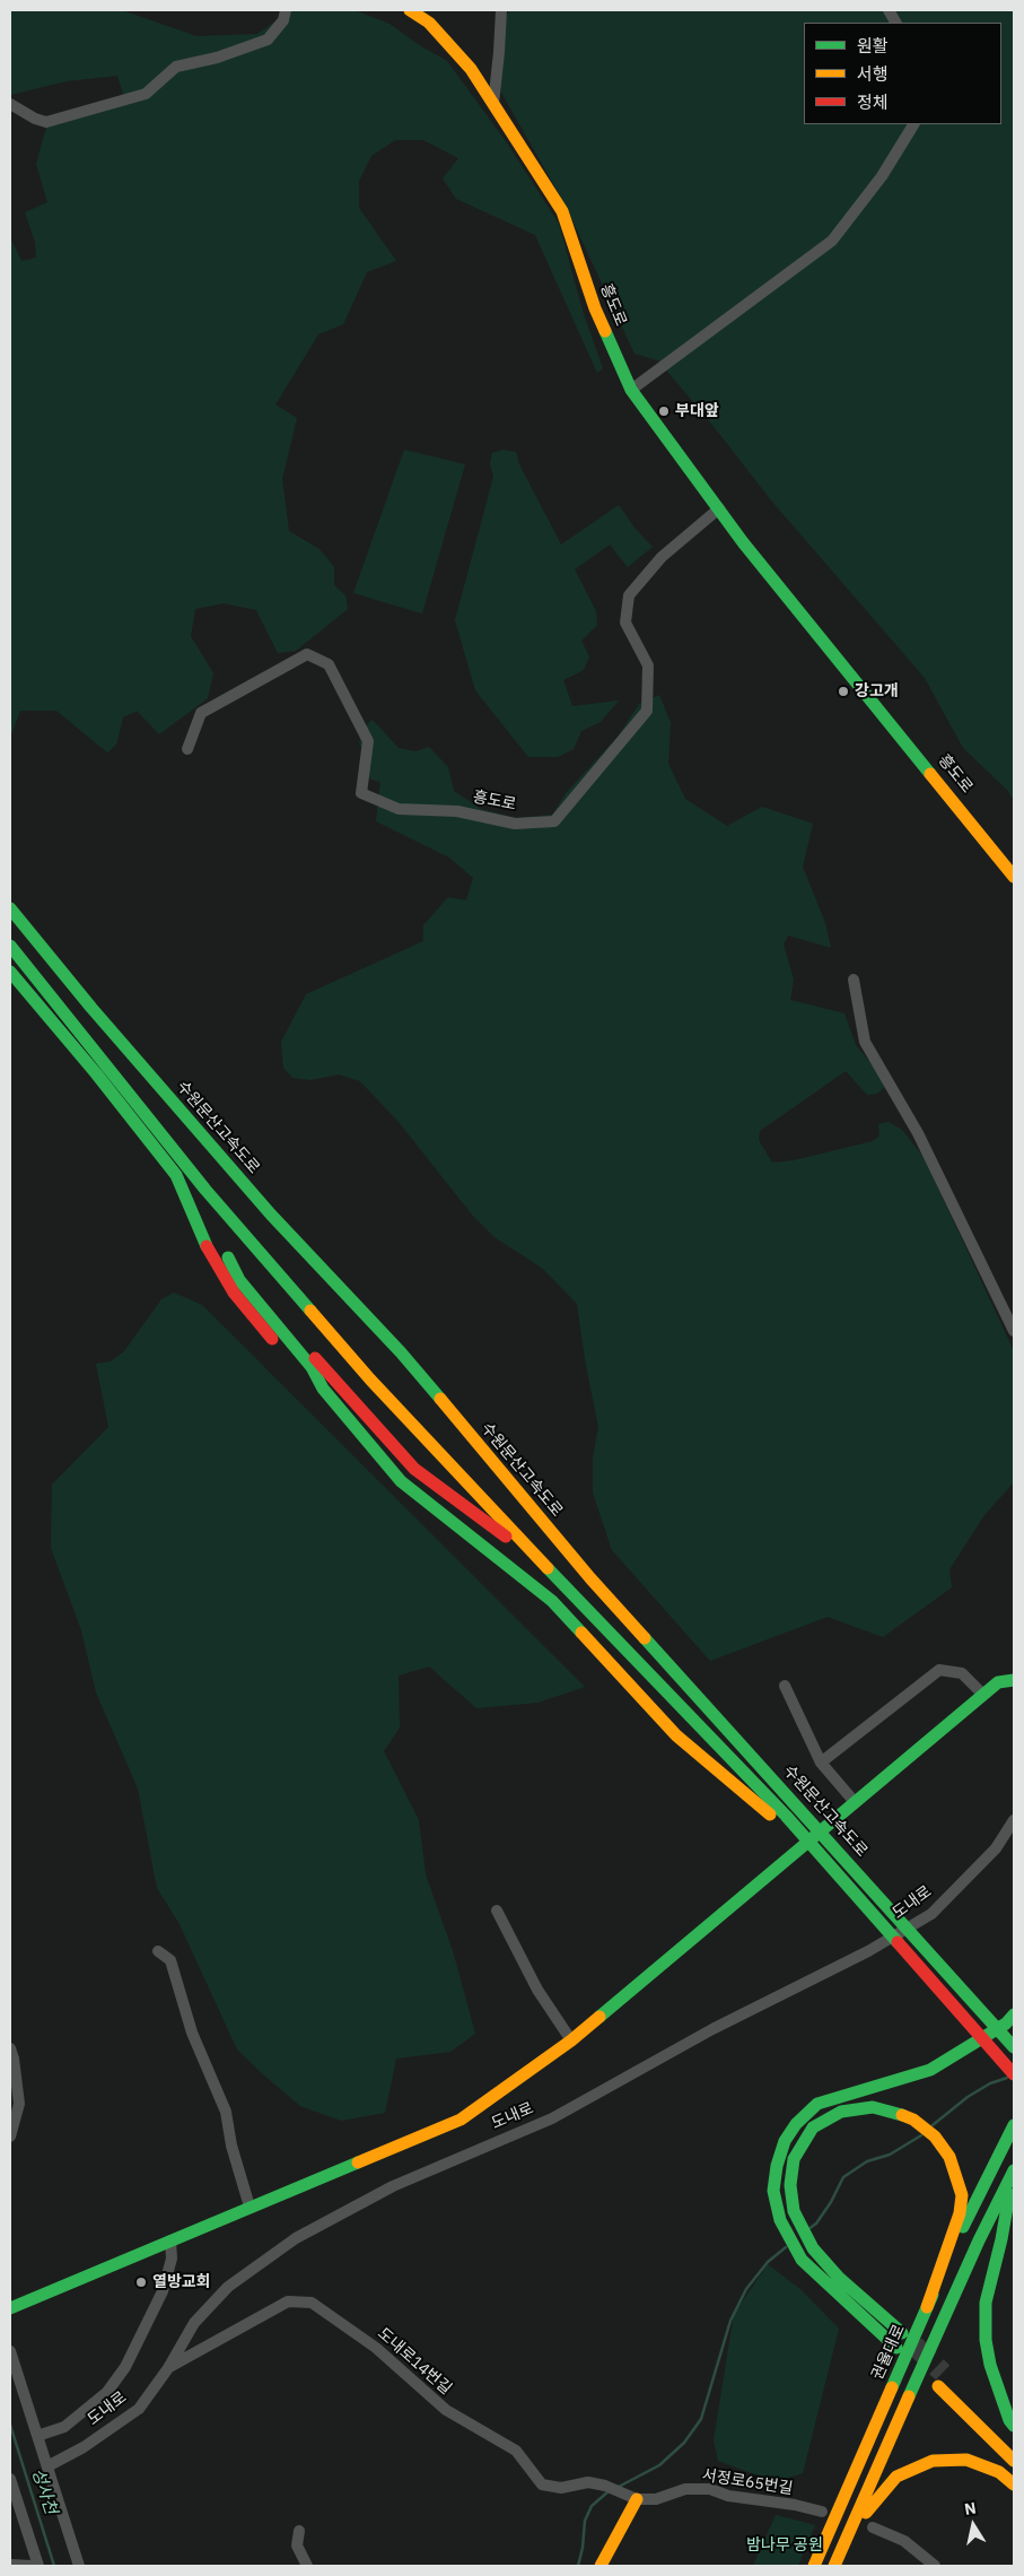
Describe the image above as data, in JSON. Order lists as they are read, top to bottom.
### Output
{
  "streets": {
    "main road": [
      "흥도로",
      "수원문산고속도로",
      "도내로",
      "권율대로"
    ],
    "street": ["도내로14번길", "서정로65번길"]
  },
  "crossings": [
    ["도내로", "도내로14번길"],
    ["도내로14번길", "서정로65번길"]
  ],
  "water": ["성사천"],
  "parks": ["밤나무 공원"],
  "places": ["부대앞", "강고개", "열방교회"],
  "legend": ["원활", "서행", "정체"],
  "north": "top"
}
